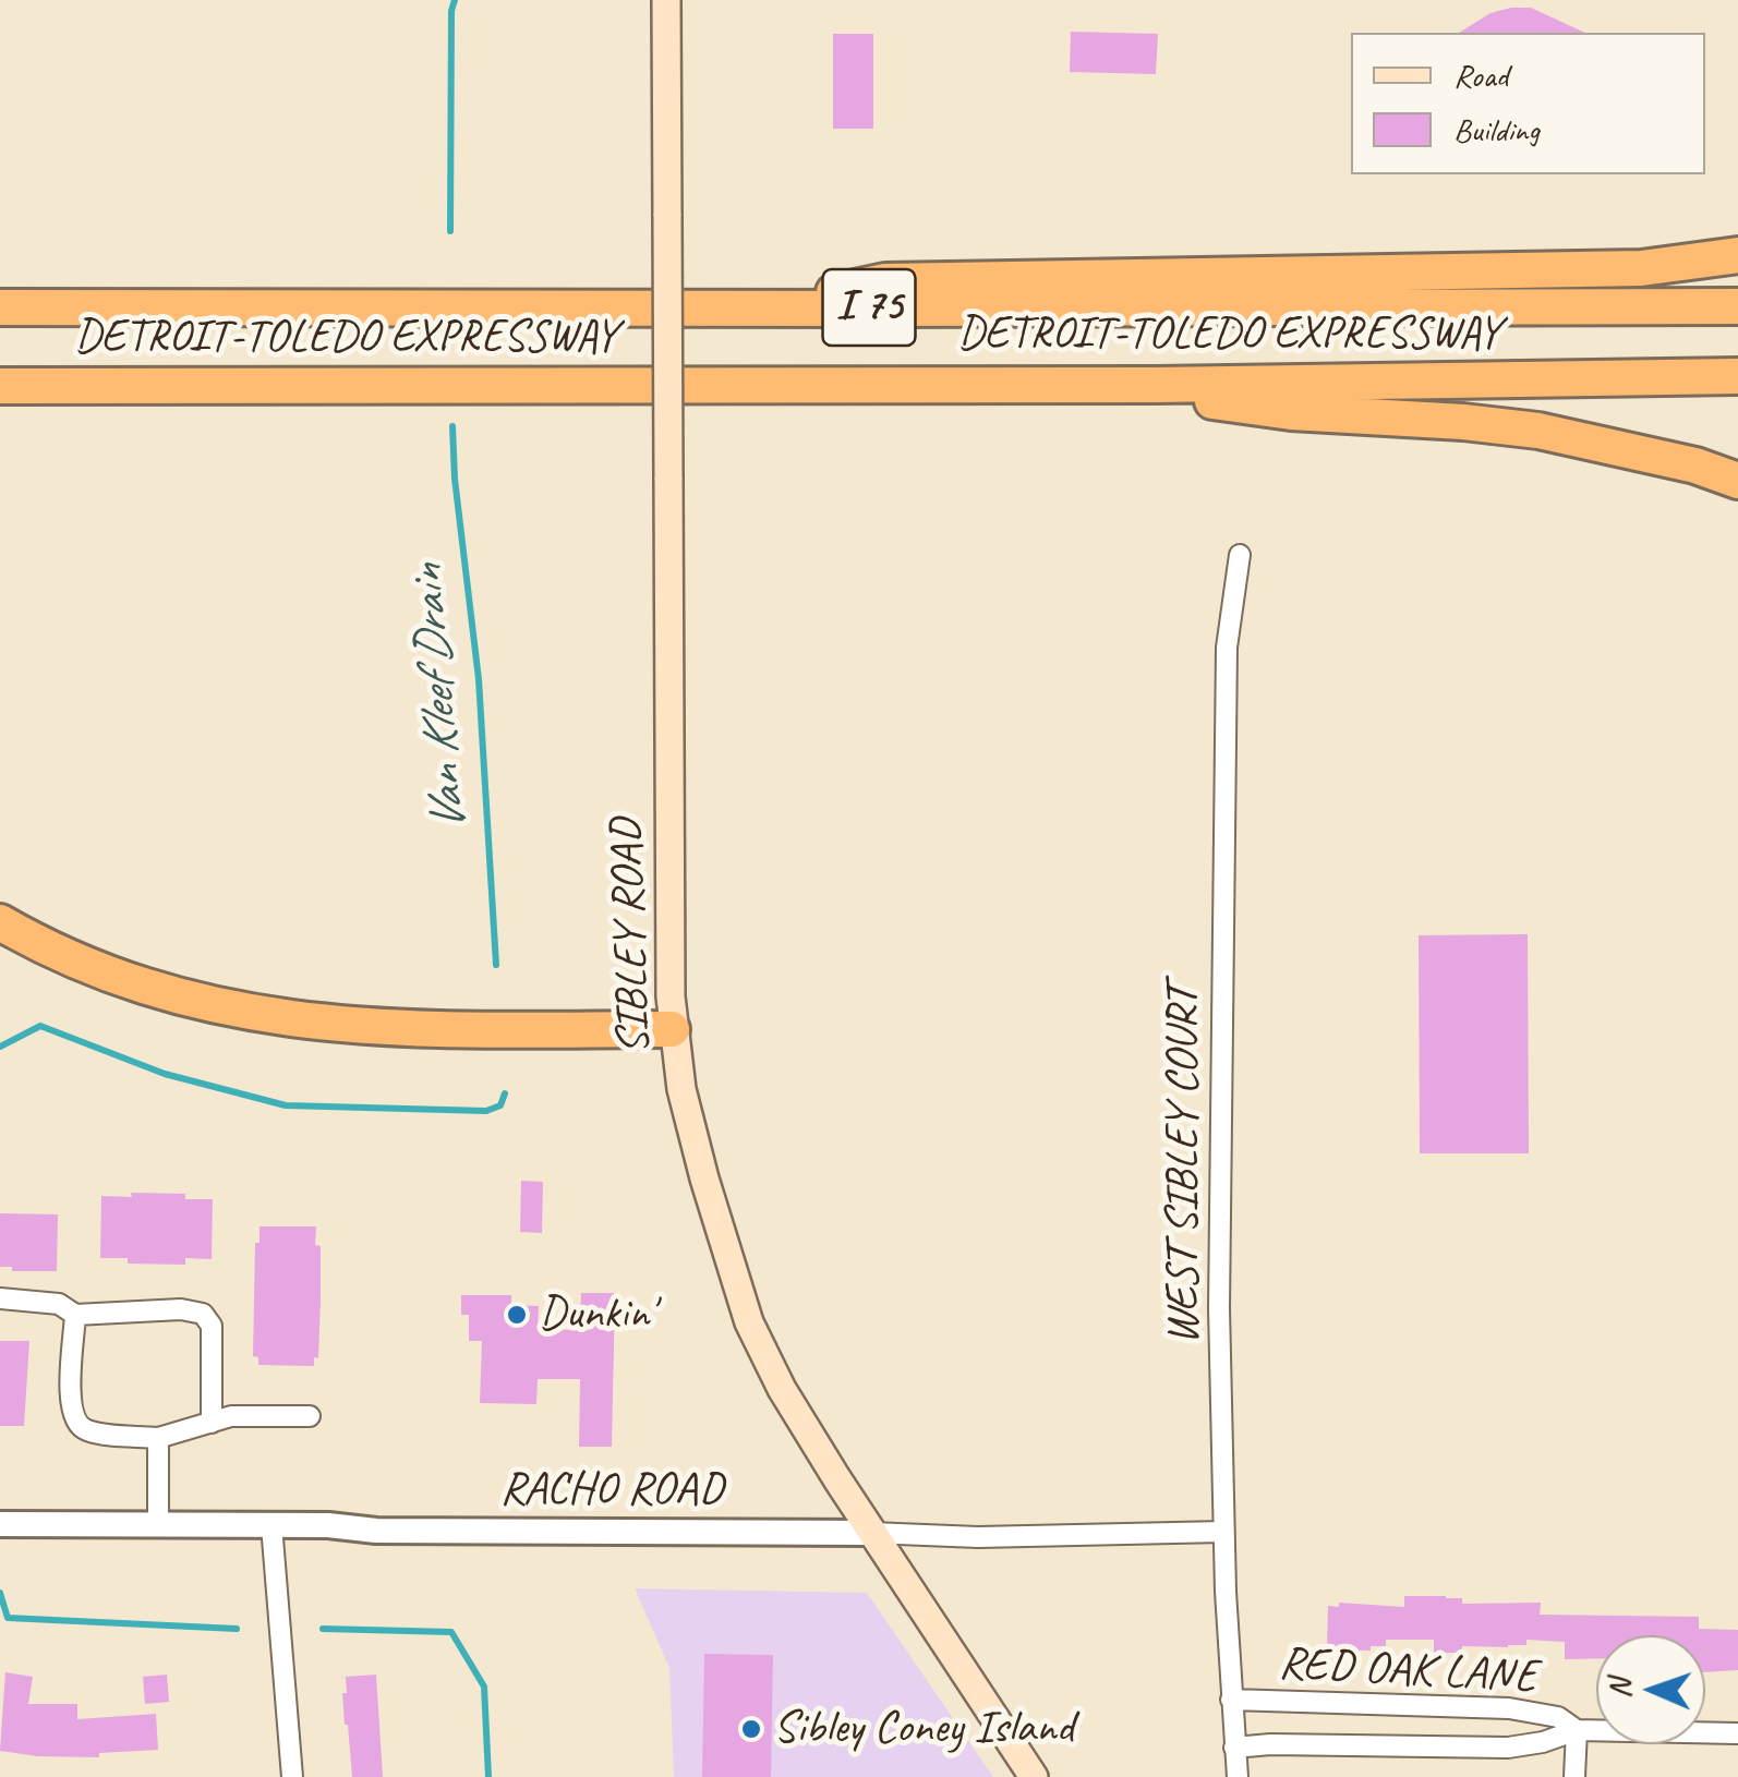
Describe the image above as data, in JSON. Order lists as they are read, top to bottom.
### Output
{
  "streets": {
    "highway": ["I 75", "DETROIT-TOLEDO EXPRESSWAY"],
    "main road": ["SIBLEY ROAD"],
    "street": ["WEST SIBLEY COURT", "RACHO ROAD", "RED OAK LANE"]
  },
  "crossings": [
    ["SIBLEY ROAD", "RACHO ROAD"],
    ["WEST SIBLEY COURT", "RACHO ROAD"],
    ["WEST SIBLEY COURT", "RED OAK LANE"]
  ],
  "water": ["Van Kleef Drain"],
  "places": ["Dunkin'", "Sibley Coney Island"],
  "legend": ["Road", "Building"],
  "north": "left"
}
